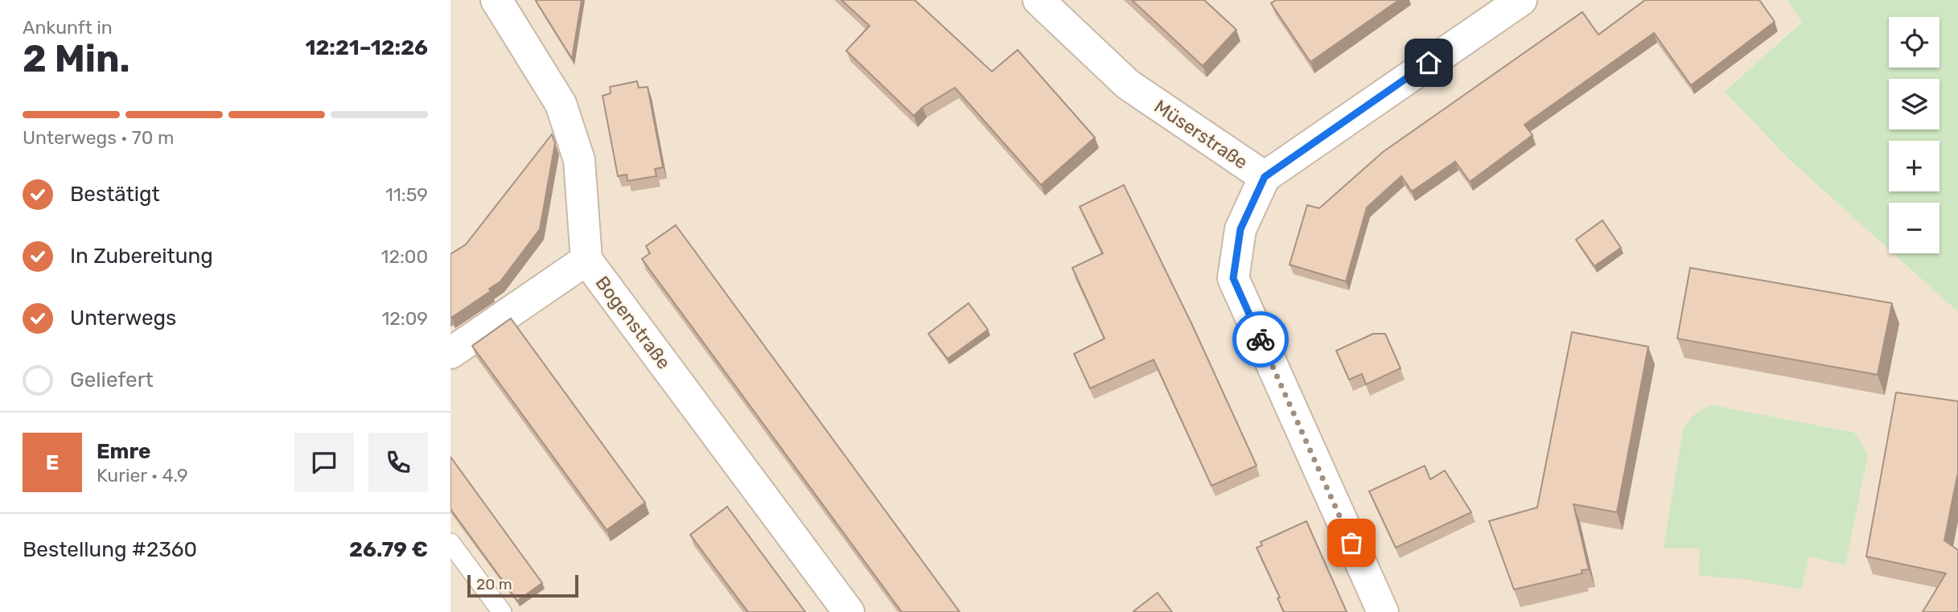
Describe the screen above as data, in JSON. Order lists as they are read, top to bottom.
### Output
{
  "streets": {
    "street": ["Müserstraße", "Bogenstraße"]
  },
  "scale_bar": "20 m",
  "page": {
    "heading": ["2 Min.", "Ankunft in", "12:21–12:26"],
    "panel": [
      "Emre",
      "Kurier · 4.9",
      "Bestellung #2360",
      "26.79 €"
    ],
    "map_buttons": ["+", "−"],
    "bar": "Unterwegs · 70 m",
    "list": [
      ["Bestätigt", "11:59"],
      ["In Zubereitung", "12:00"],
      ["Unterwegs", "12:09"],
      "Geliefert"
    ],
    "round": "E",
    "scale": "20 m"
  }
}
